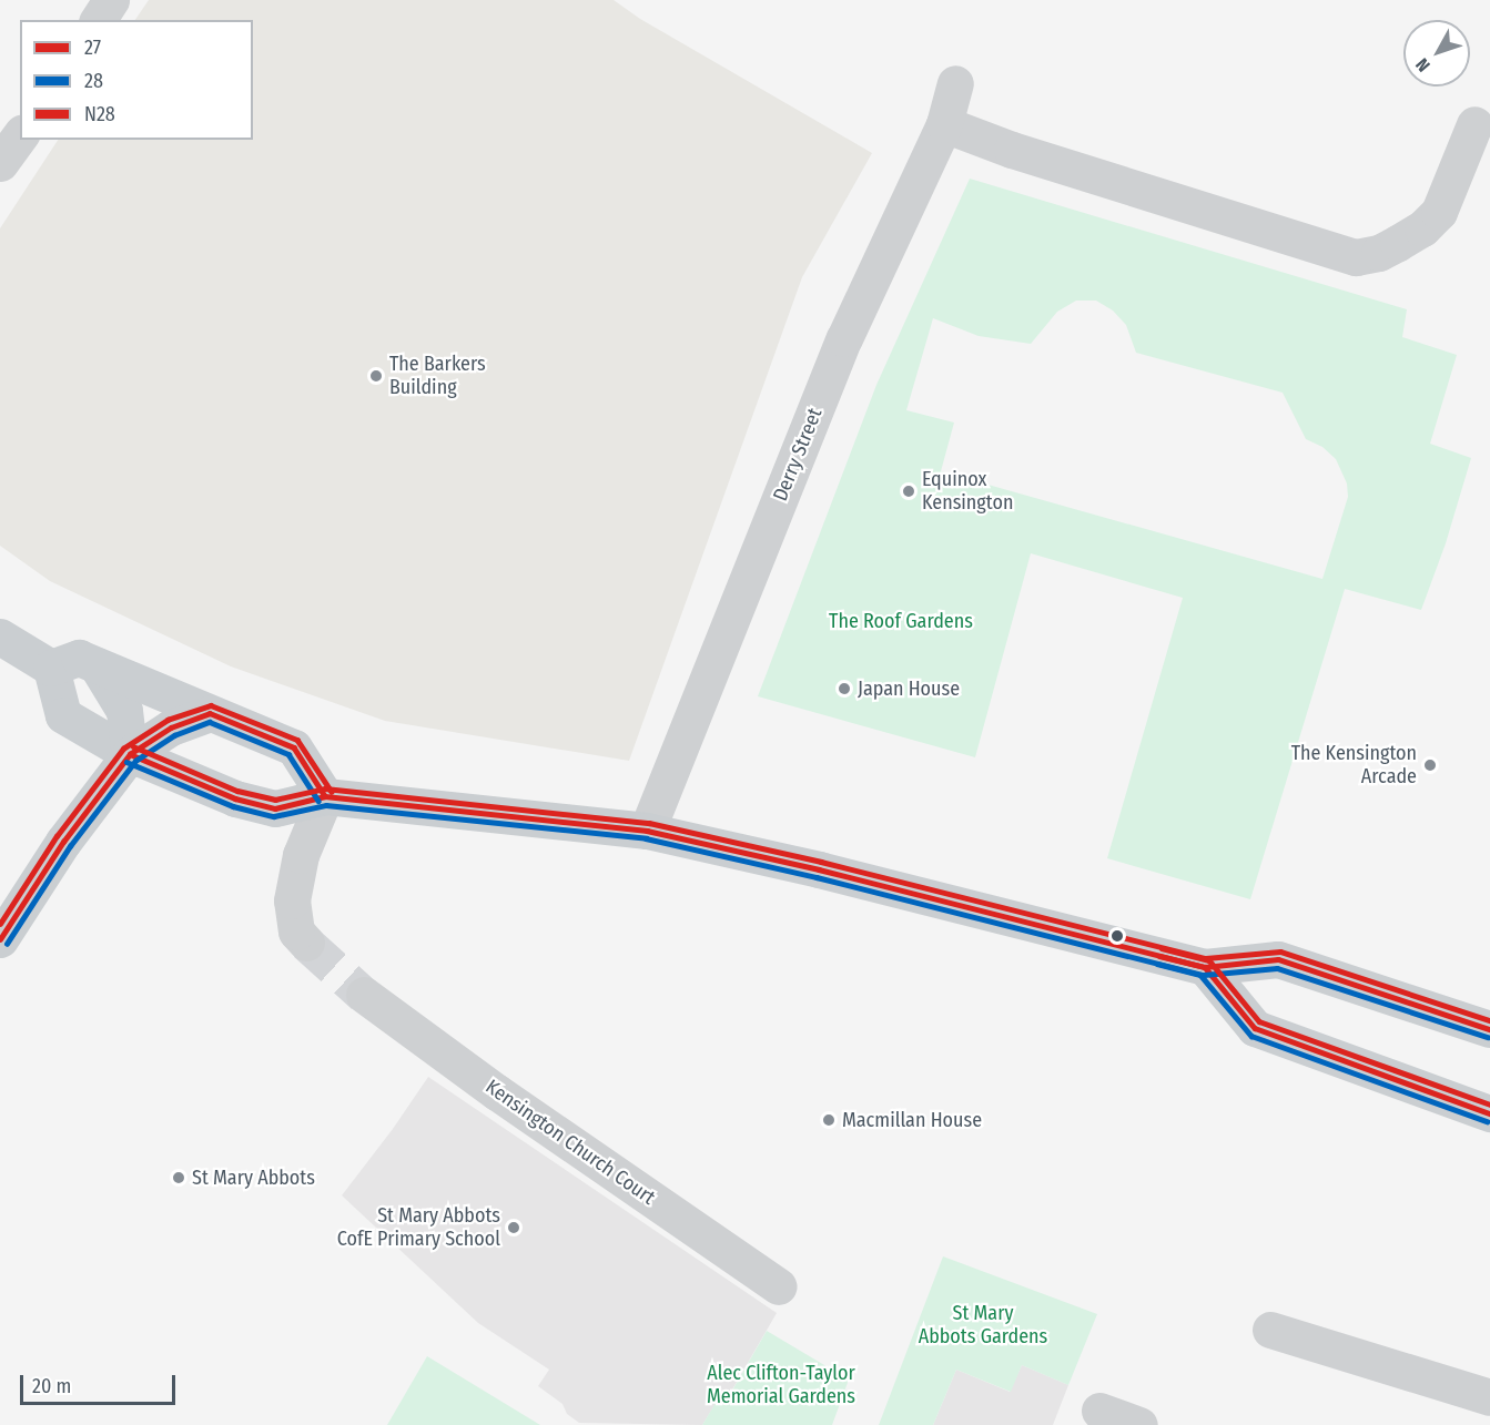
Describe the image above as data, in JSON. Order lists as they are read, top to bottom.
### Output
{
  "streets": {
    "street": ["Derry Street", "Kensington Church Court"]
  },
  "parks": ["The Roof Gardens", "St Mary Abbots Gardens", "Alec Clifton-Taylor Memorial Gardens"],
  "places": [
    "The Barkers Building",
    "Equinox Kensington",
    "Japan House",
    "The Kensington Arcade",
    "Macmillan House",
    "St Mary Abbots",
    "St Mary Abbots CofE Primary School"
  ],
  "lines": ["transit line N28", "transit line 27", "transit line 28"],
  "legend": ["27", "28", "N28"],
  "scale_bar": "20 m",
  "north": "bottom left"
}
